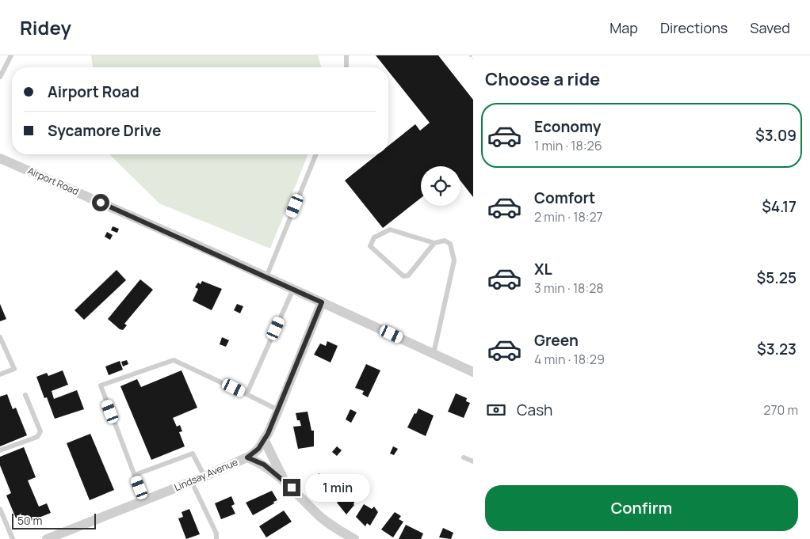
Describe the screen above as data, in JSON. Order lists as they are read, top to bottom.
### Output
{
  "streets": {
    "street": ["Airport Road", "Lindsay Avenue"]
  },
  "crossings": [
    ["Airport Road", "Lindsay Avenue"]
  ],
  "scale_bar": "50 m",
  "page": {
    "header": "Ridey",
    "nav": ["Map", "Directions", "Saved"],
    "heading": "Choose a ride",
    "banner": ["Airport Road", "Sycamore Drive"],
    "list": [
      {
        "name": "Economy",
        "note": "1 min · 18:26",
        "value": "$3.09"
      },
      {
        "name": "Comfort",
        "note": "2 min · 18:27",
        "value": "$4.17"
      },
      {
        "name": "XL",
        "note": "3 min · 18:28",
        "value": "$5.25"
      },
      {
        "name": "Green",
        "note": "4 min · 18:29",
        "value": "$3.23"
      }
    ],
    "pay": ["Cash", "270 m"],
    "bubble": "1 min",
    "buttons": "Confirm",
    "scale": "50 m"
  }
}
